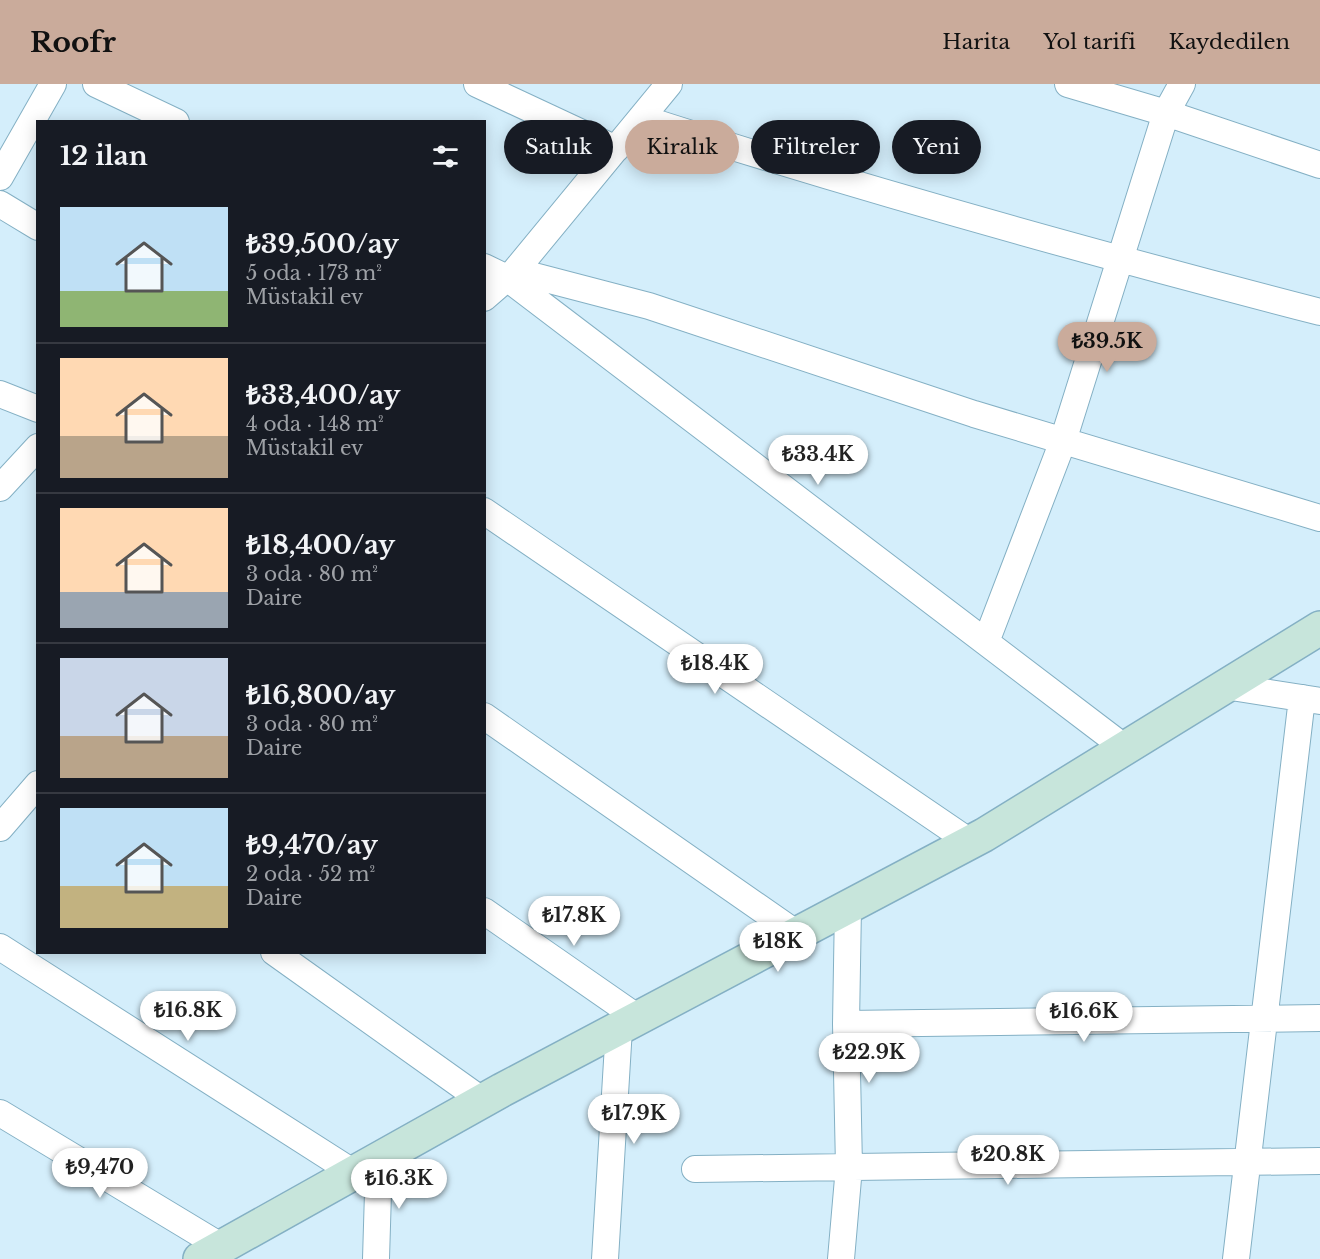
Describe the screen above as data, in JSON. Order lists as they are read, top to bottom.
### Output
{
  "page": {
    "header": "Roofr",
    "nav": ["Harita", "Yol tarifi", "Kaydedilen"],
    "chip": [
      "Satılık",
      "Kiralık",
      "Filtreler",
      "Yeni"
    ],
    "heading": "12 ilan",
    "list": [
      {
        "name": "₺39,500/ay",
        "note": "5 oda · 173 m² · Müstakil ev"
      },
      {
        "name": "₺33,400/ay",
        "note": "4 oda · 148 m² · Müstakil ev"
      },
      {
        "name": "₺18,400/ay",
        "note": "3 oda · 80 m² · Daire"
      },
      {
        "name": "₺16,800/ay",
        "note": "3 oda · 80 m² · Daire"
      },
      {
        "name": "₺9,470/ay",
        "note": "2 oda · 52 m² · Daire"
      }
    ],
    "price": [
      "₺39.5K",
      "₺33.4K",
      "₺18.4K",
      "₺17.8K",
      "₺18K",
      "₺16.8K",
      "₺16.6K",
      "₺22.9K",
      "₺17.9K",
      "₺20.8K",
      "₺9,470",
      "₺16.3K"
    ]
  }
}
